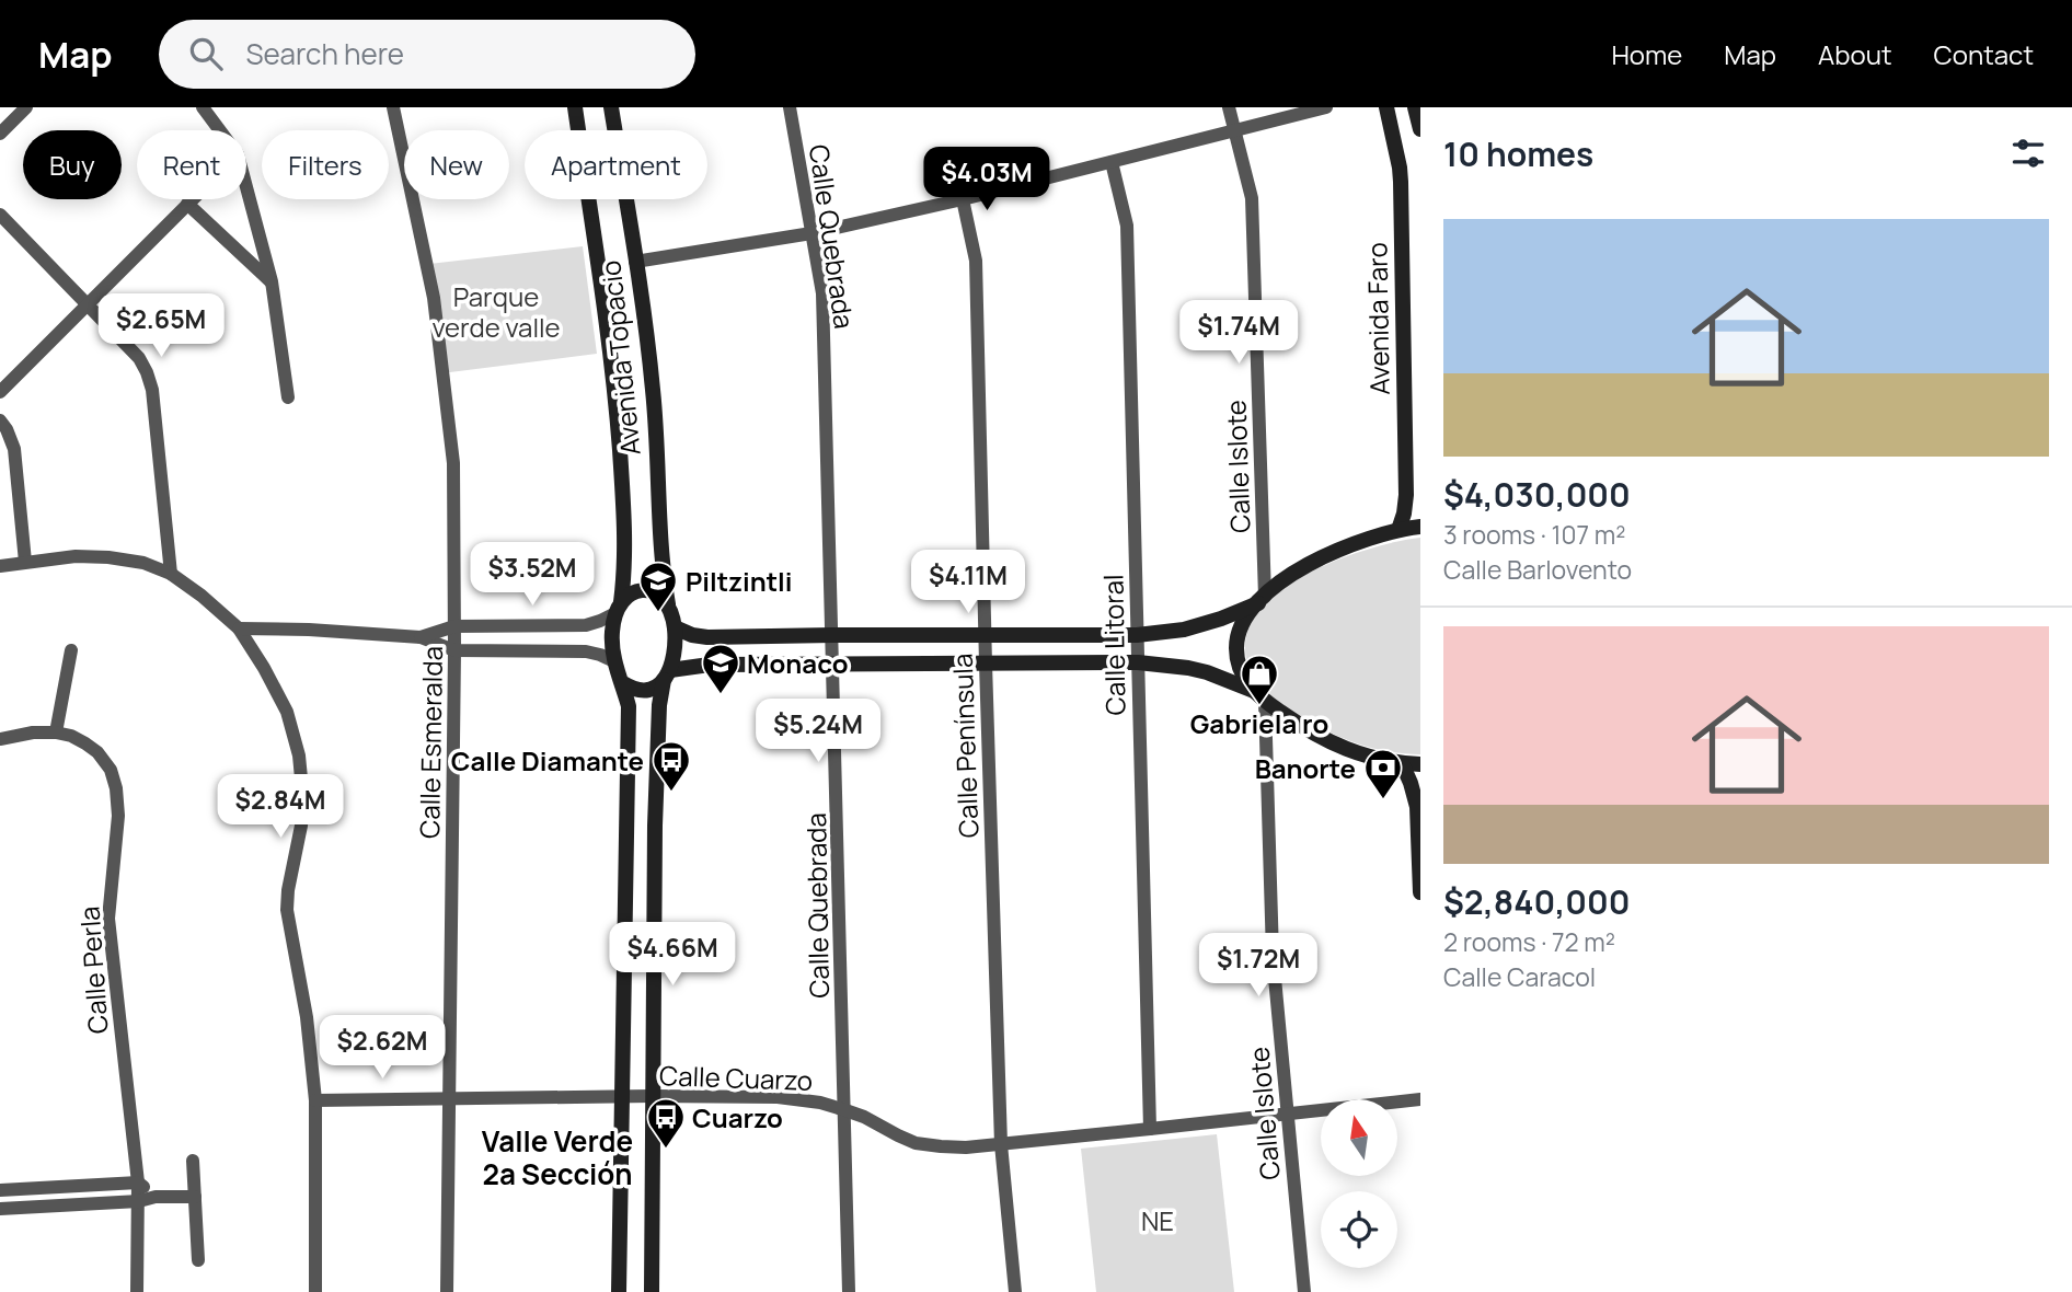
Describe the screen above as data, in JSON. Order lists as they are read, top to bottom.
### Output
{
  "streets": {
    "street": [
      "Calle Quebrada",
      "Avenida Faro",
      "Avenida Topacio",
      "Calle Islote",
      "Calle Litoral",
      "Calle Esmeralda",
      "Calle Península",
      "Calle Perla",
      "Calle Cuarzo"
    ]
  },
  "crossings": [
    ["Calle Quebrada", "Calle Cuarzo"],
    ["Calle Islote", "Calle Cuarzo"],
    ["Calle Litoral", "Calle Cuarzo"],
    ["Calle Esmeralda", "Calle Cuarzo"],
    ["Calle Península", "Calle Cuarzo"]
  ],
  "districts": ["Valle Verde 2a Sección"],
  "parks": ["Parque verde valle", "NE"],
  "places": {
    "school or university": ["Piltzintli", "Monaco"],
    "shop": ["Gabriela ro"],
    "bus stop": ["Calle Diamante", "Cuarzo"],
    "bank": ["Banorte"]
  },
  "north": "top",
  "page": {
    "header": "Map",
    "search": "Search here",
    "nav": [
      "Home",
      "Map",
      "About",
      "Contact"
    ],
    "heading": "10 homes",
    "chip": [
      "Buy",
      "Rent",
      "Filters",
      "New",
      "Apartment"
    ],
    "price": [
      "$4.03M",
      "$2.65M",
      "$1.74M",
      "$3.52M",
      "$4.11M",
      "$5.24M",
      "$2.84M",
      "$4.66M",
      "$1.72M",
      "$2.62M"
    ],
    "list": [
      {
        "name": "$4,030,000",
        "note": "3 rooms · 107 m² · Calle Barlovento"
      },
      {
        "name": "$2,840,000",
        "note": "2 rooms · 72 m² · Calle Caracol"
      }
    ]
  }
}
